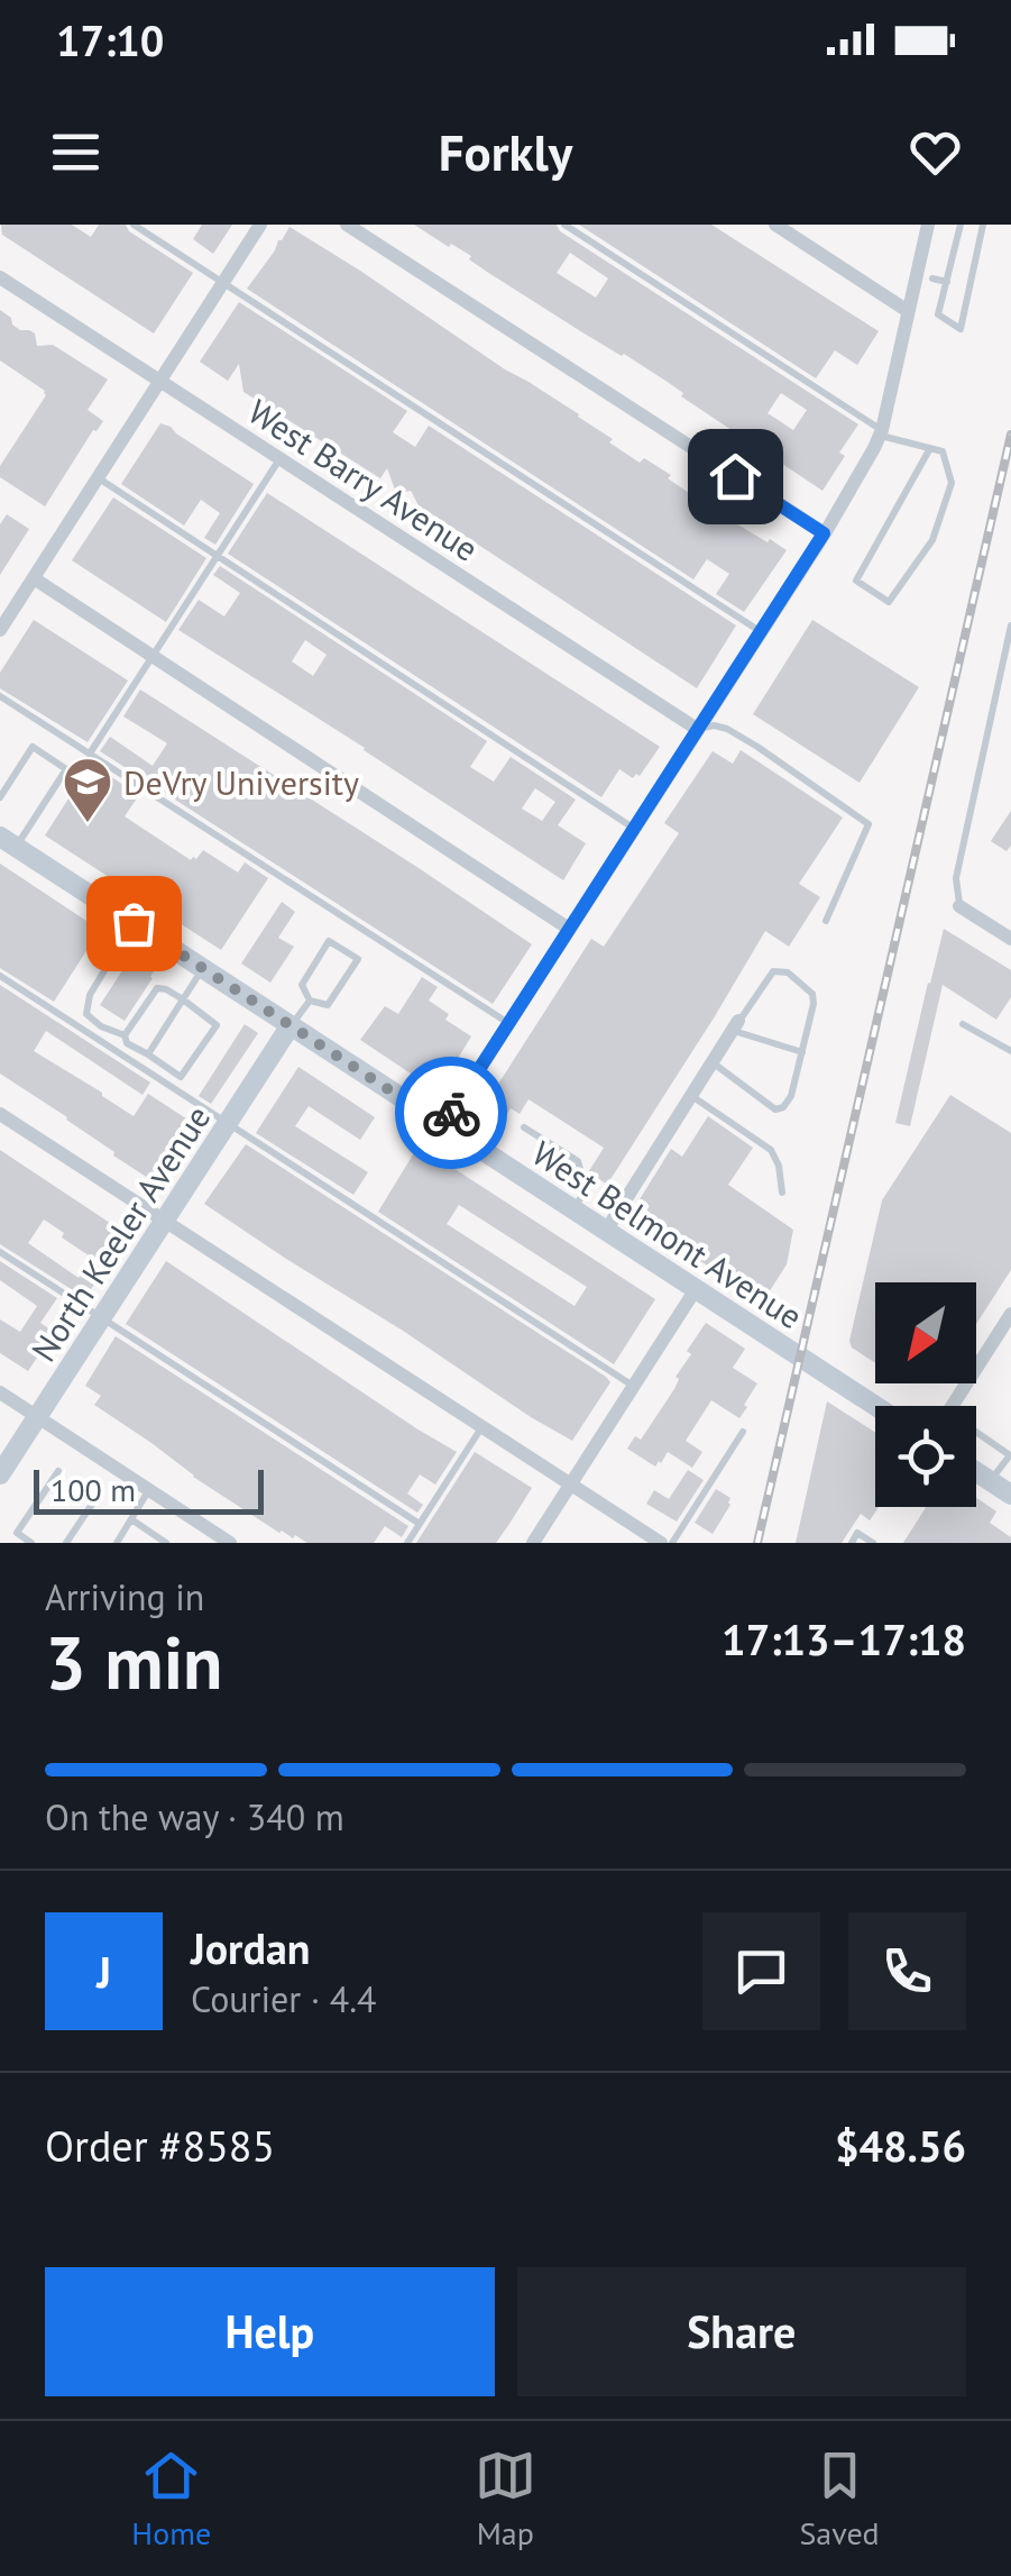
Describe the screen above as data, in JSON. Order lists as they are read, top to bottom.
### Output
{
  "streets": {
    "main road": ["North Keeler Avenue", "West Belmont Avenue"],
    "street": ["West Barry Avenue"]
  },
  "crossings": [
    ["North Keeler Avenue", "West Belmont Avenue"]
  ],
  "places": {
    "school or university": ["DeVry University"]
  },
  "scale_bar": "100 m",
  "north": "bottom left",
  "page": {
    "status": "17:10",
    "header": "Forkly",
    "scale": "100 m",
    "heading": ["3 min", "Arriving in", "17:13–17:18"],
    "panel": [
      "Jordan",
      "Courier · 4.4",
      "Order #8585",
      "$48.56"
    ],
    "bar": "On the way · 340 m",
    "round": "J",
    "buttons": ["Help", "Share"],
    "tabs": ["Home", "Map", "Saved"]
  }
}
